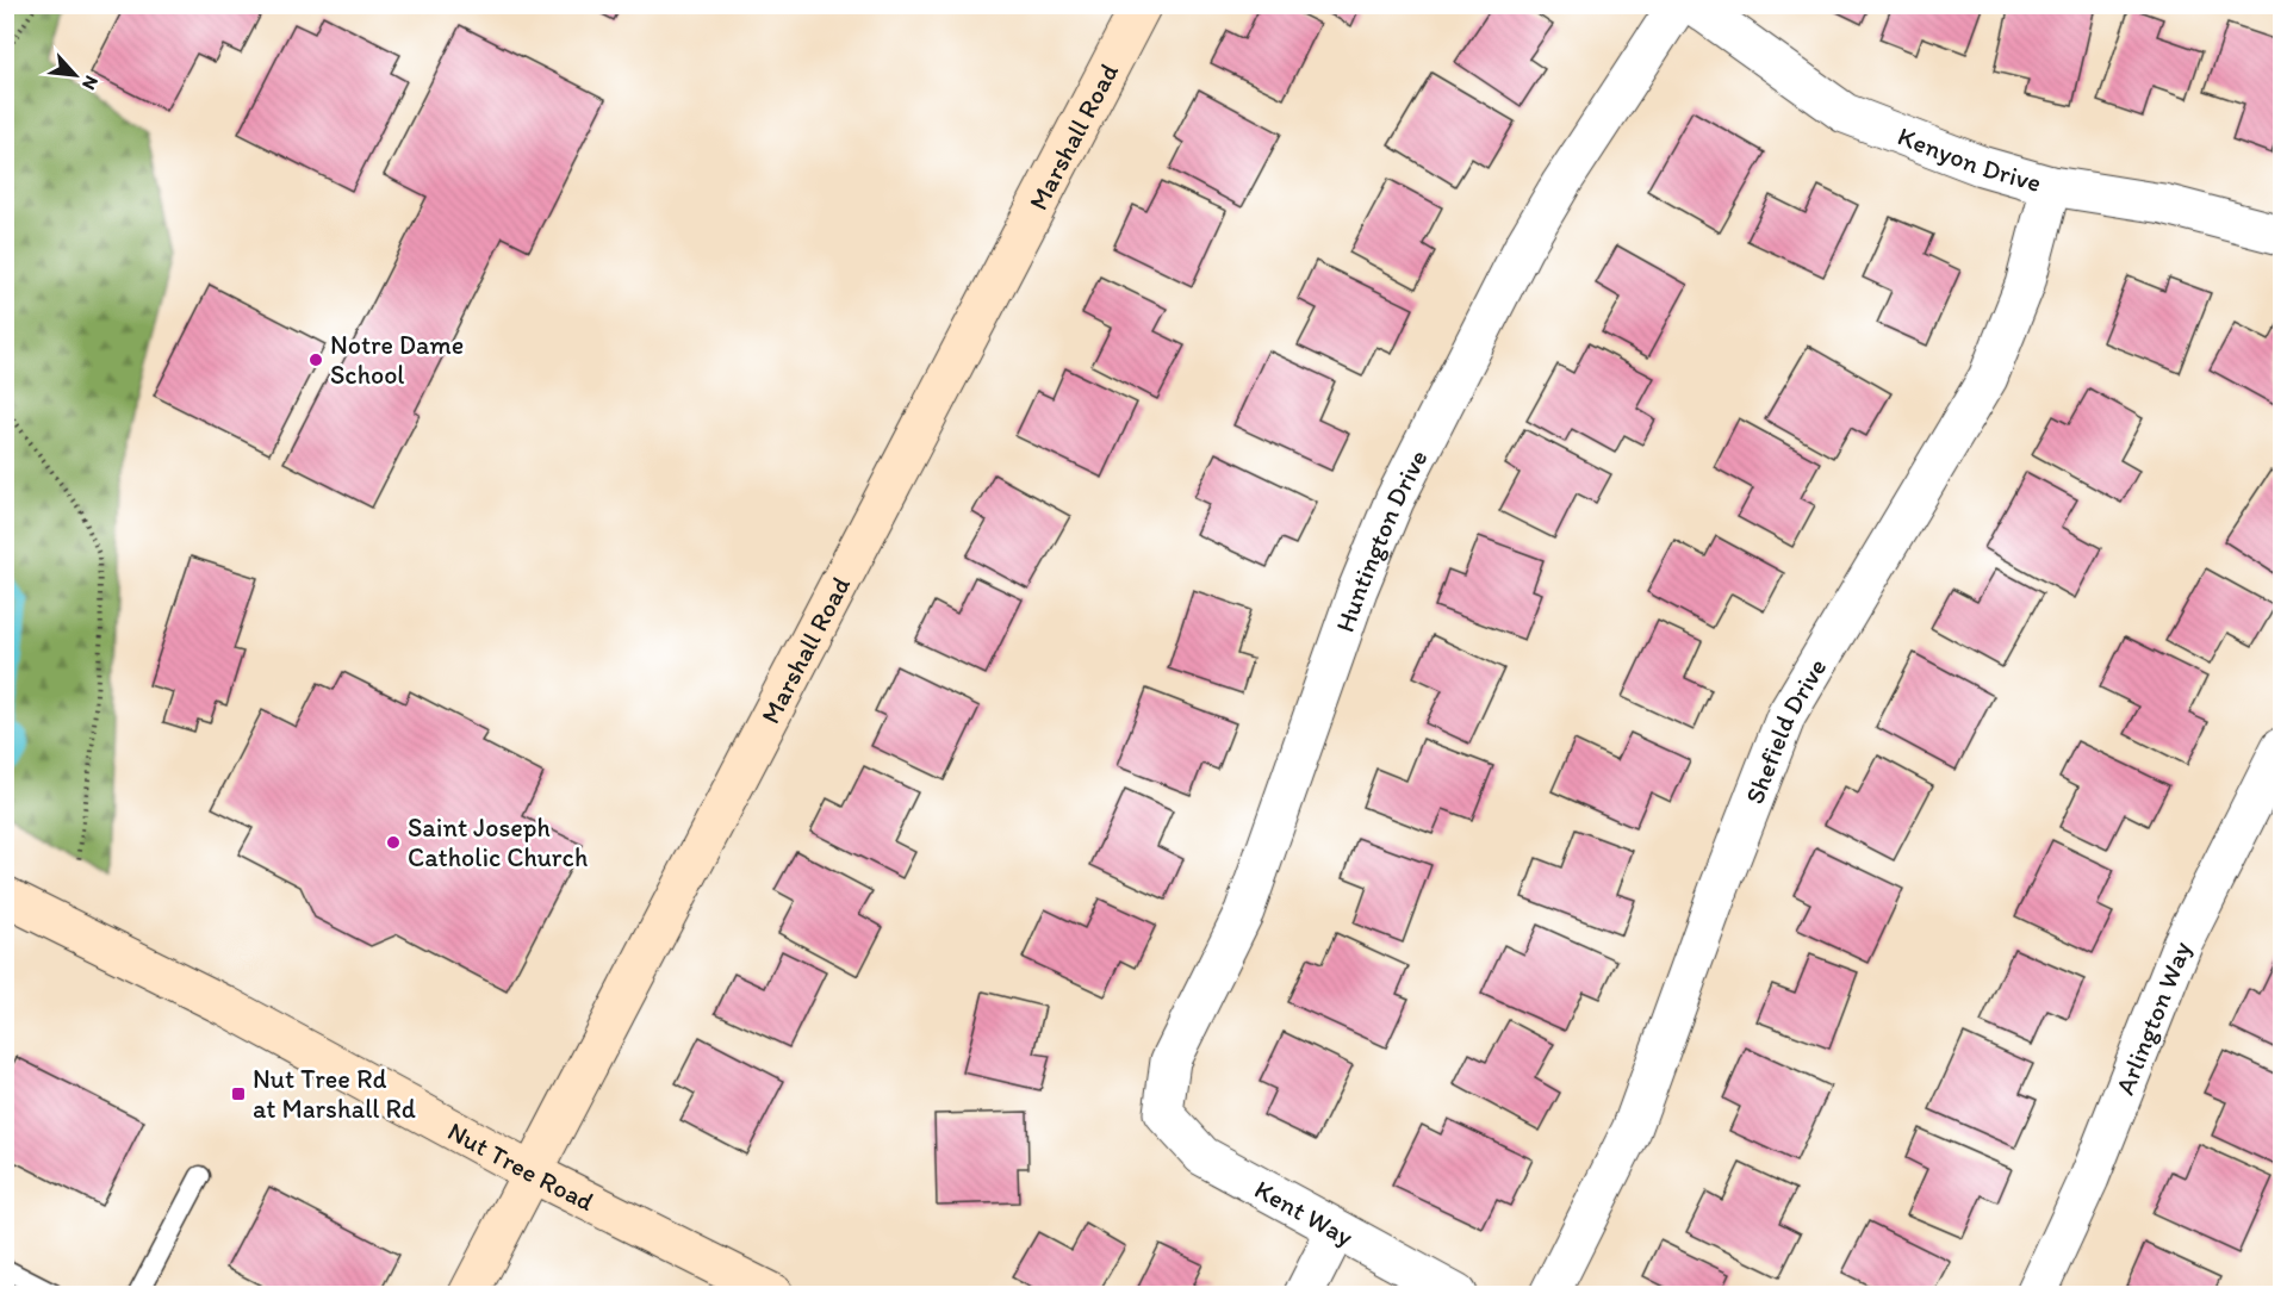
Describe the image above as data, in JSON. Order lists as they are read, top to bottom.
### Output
{
  "streets": {
    "street": [
      "Marshall Road",
      "Kenyon Drive",
      "Huntington Drive",
      "Shefield Drive",
      "Arlington Way",
      "Nut Tree Road",
      "Kent Way"
    ]
  },
  "crossings": [
    ["Marshall Road", "Nut Tree Road"],
    ["Kenyon Drive", "Shefield Drive"],
    ["Huntington Drive", "Kent Way"]
  ],
  "places": {
    "other": ["Notre Dame School", "Saint Joseph Catholic Church"],
    "transit": ["Nut Tree Rd at Marshall Rd"]
  },
  "north": "bottom right"
}
